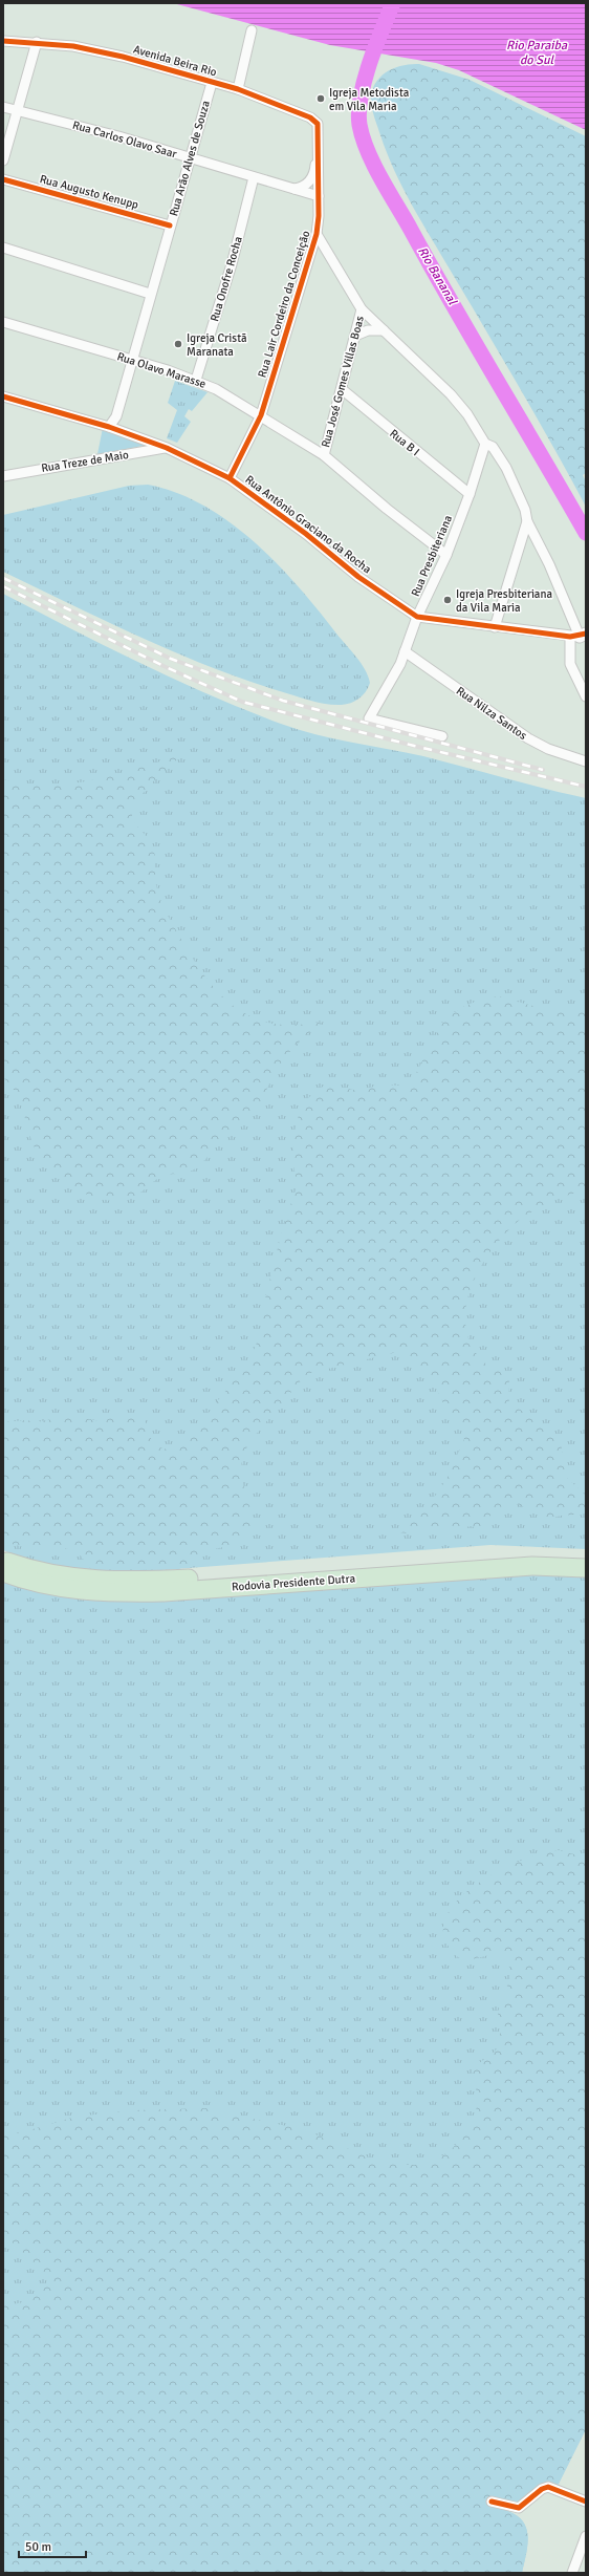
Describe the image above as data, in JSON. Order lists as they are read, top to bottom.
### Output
{
  "streets": {
    "highway": ["Rodovia Presidente Dutra"],
    "street": [
      "Avenida Beira Rio",
      "Rua Carlos Olavo Saar",
      "Rua Arão Alves de Souza",
      "Rua Augusto Kenupp",
      "Rua Onofre Rocha",
      "Rua Lair Cordeiro da Conceição",
      "Rua Olavo Marasse",
      "Rua José Gomes Villas Boas",
      "Rua B I",
      "Rua Treze de Maio",
      "Rua Antônio Graciano da Rocha",
      "Rua Presbiteriana",
      "Rua Nilza Santos"
    ]
  },
  "crossings": [
    ["Avenida Beira Rio", "Rua Arão Alves de Souza"],
    ["Avenida Beira Rio", "Rua Lair Cordeiro da Conceição"],
    ["Rua Carlos Olavo Saar", "Rua Arão Alves de Souza"],
    ["Rua Carlos Olavo Saar", "Rua Onofre Rocha"],
    ["Rua Carlos Olavo Saar", "Rua Lair Cordeiro da Conceição"],
    ["Rua Arão Alves de Souza", "Rua Augusto Kenupp"],
    ["Rua Arão Alves de Souza", "Rua Olavo Marasse"],
    ["Rua Arão Alves de Souza", "Rua Antônio Graciano da Rocha"],
    ["Rua Onofre Rocha", "Rua Olavo Marasse"],
    ["Rua Lair Cordeiro da Conceição", "Rua Olavo Marasse"],
    ["Rua Lair Cordeiro da Conceição", "Rua Antônio Graciano da Rocha"],
    ["Rua Olavo Marasse", "Rua José Gomes Villas Boas"],
    ["Rua Olavo Marasse", "Rua Presbiteriana"],
    ["Rua José Gomes Villas Boas", "Rua B I"],
    ["Rua B I", "Rua Presbiteriana"],
    ["Rua Treze de Maio", "Rua Antônio Graciano da Rocha"],
    ["Rua Antônio Graciano da Rocha", "Rua Presbiteriana"],
    ["Rua Presbiteriana", "Rua Nilza Santos"]
  ],
  "water": ["Rio Paraiba do Sul", "Rio Bananal"],
  "places": ["Igreja Metodista em Vila Maria", "Igreja Cristã Maranata", "Igreja Presbiteriana da Vila Maria"],
  "scale_bar": "50 m"
}
